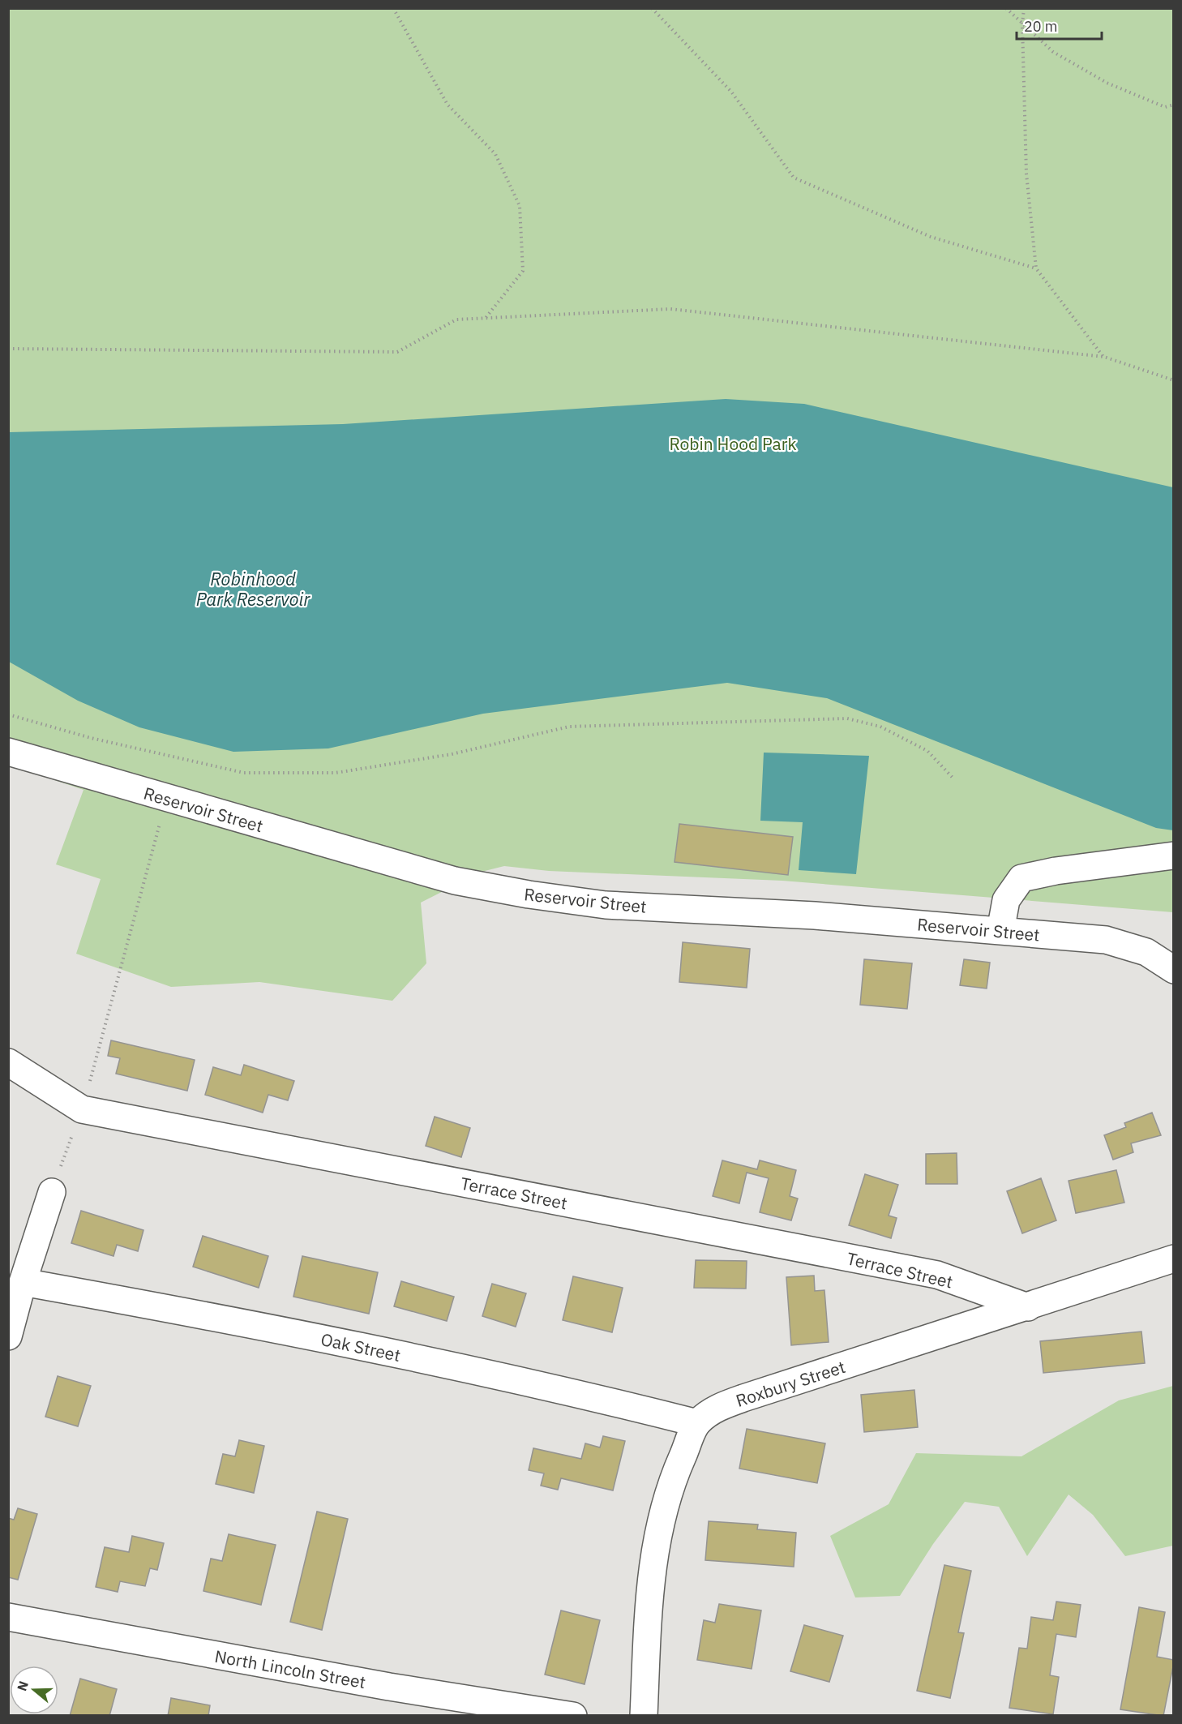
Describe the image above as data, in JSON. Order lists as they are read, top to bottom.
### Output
{
  "streets": {
    "street": [
      "Reservoir Street",
      "Terrace Street",
      "Oak Street",
      "Roxbury Street",
      "North Lincoln Street"
    ]
  },
  "crossings": [
    ["Terrace Street", "Roxbury Street"],
    ["Oak Street", "Roxbury Street"]
  ],
  "water": ["Robinhood Park Reservoir"],
  "parks": ["Robin Hood Park"],
  "scale_bar": "20 m",
  "north": "left"
}
